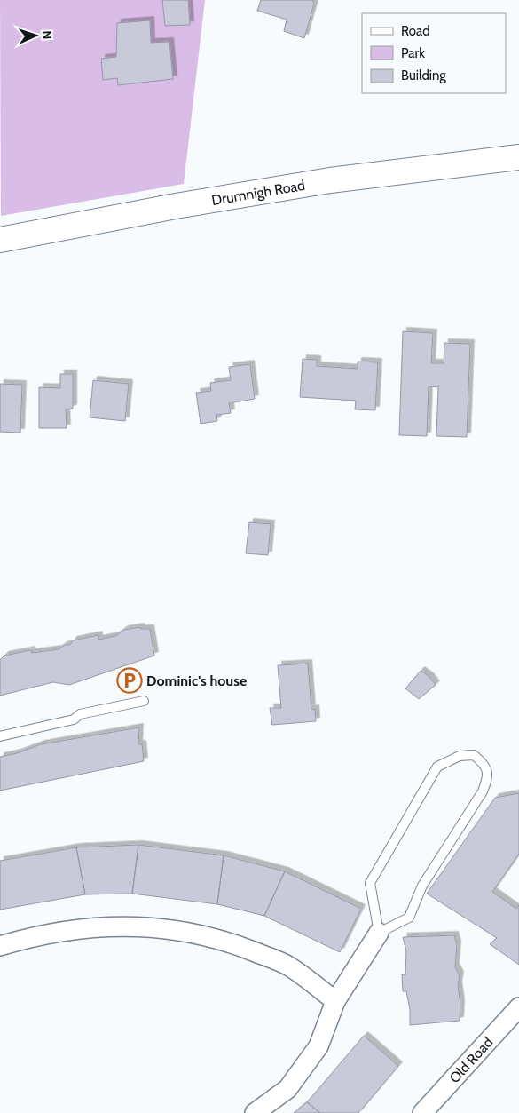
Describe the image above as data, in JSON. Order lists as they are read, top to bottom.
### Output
{
  "streets": {
    "main road": ["Drumnigh Road"],
    "street": ["Old Road"]
  },
  "places": {
    "parking": ["Dominic's house"]
  },
  "legend": ["Road", "Park", "Building"],
  "north": "right"
}
